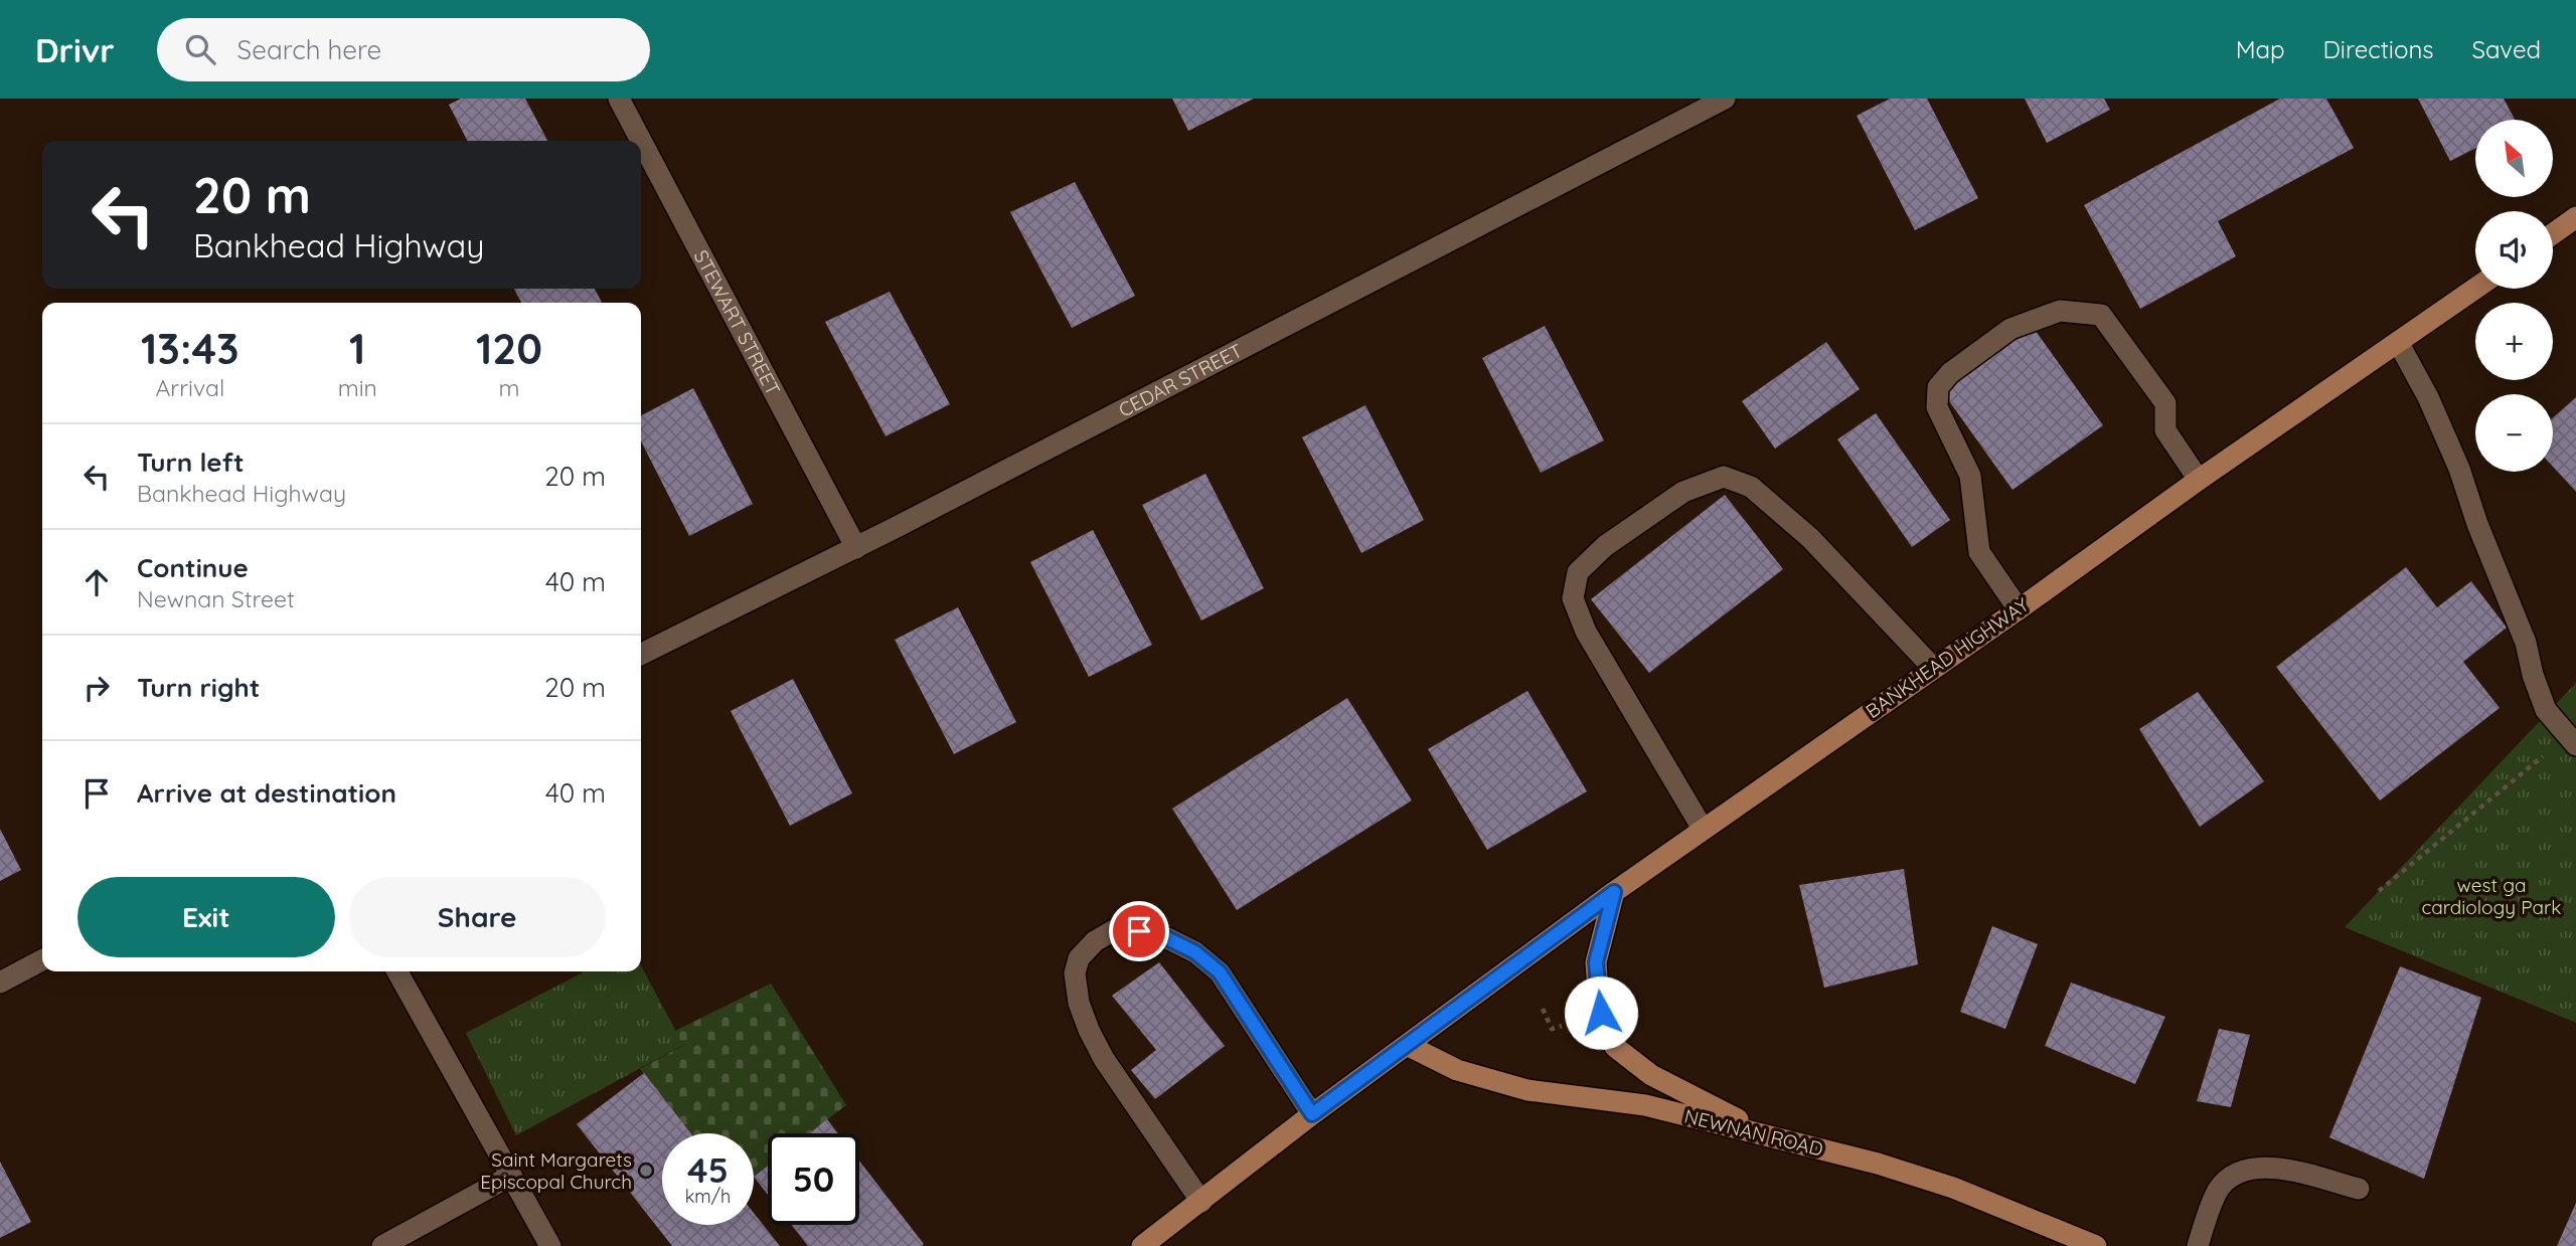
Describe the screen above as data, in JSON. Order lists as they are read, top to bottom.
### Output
{
  "streets": {
    "main road": ["BANKHEAD HIGHWAY", "NEWNAN ROAD"],
    "street": ["STEWART STREET", "CEDAR STREET"]
  },
  "crossings": [
    ["STEWART STREET", "CEDAR STREET"],
    ["BANKHEAD HIGHWAY", "NEWNAN ROAD"]
  ],
  "parks": ["west ga cardiology Park"],
  "places": ["Saint Margarets Episcopal Church"],
  "north": "top left",
  "page": {
    "header": "Drivr",
    "search": "Search here",
    "nav": ["Map", "Directions", "Saved"],
    "map_buttons": ["+", "−"],
    "turn": ["20 m", "Bankhead Highway"],
    "eta": [
      "13:43",
      "Arrival",
      "1",
      "min",
      "120",
      "m"
    ],
    "list": [
      {
        "name": "Turn left",
        "note": "Bankhead Highway",
        "value": "20 m"
      },
      {
        "name": "Continue",
        "note": "Newnan Street",
        "value": "40 m"
      },
      {
        "name": "Turn right",
        "value": "20 m"
      },
      {
        "name": "Arrive at destination",
        "value": "40 m"
      }
    ],
    "buttons": ["Exit", "Share"],
    "speed": "45 km/h",
    "limit": "50"
  }
}
